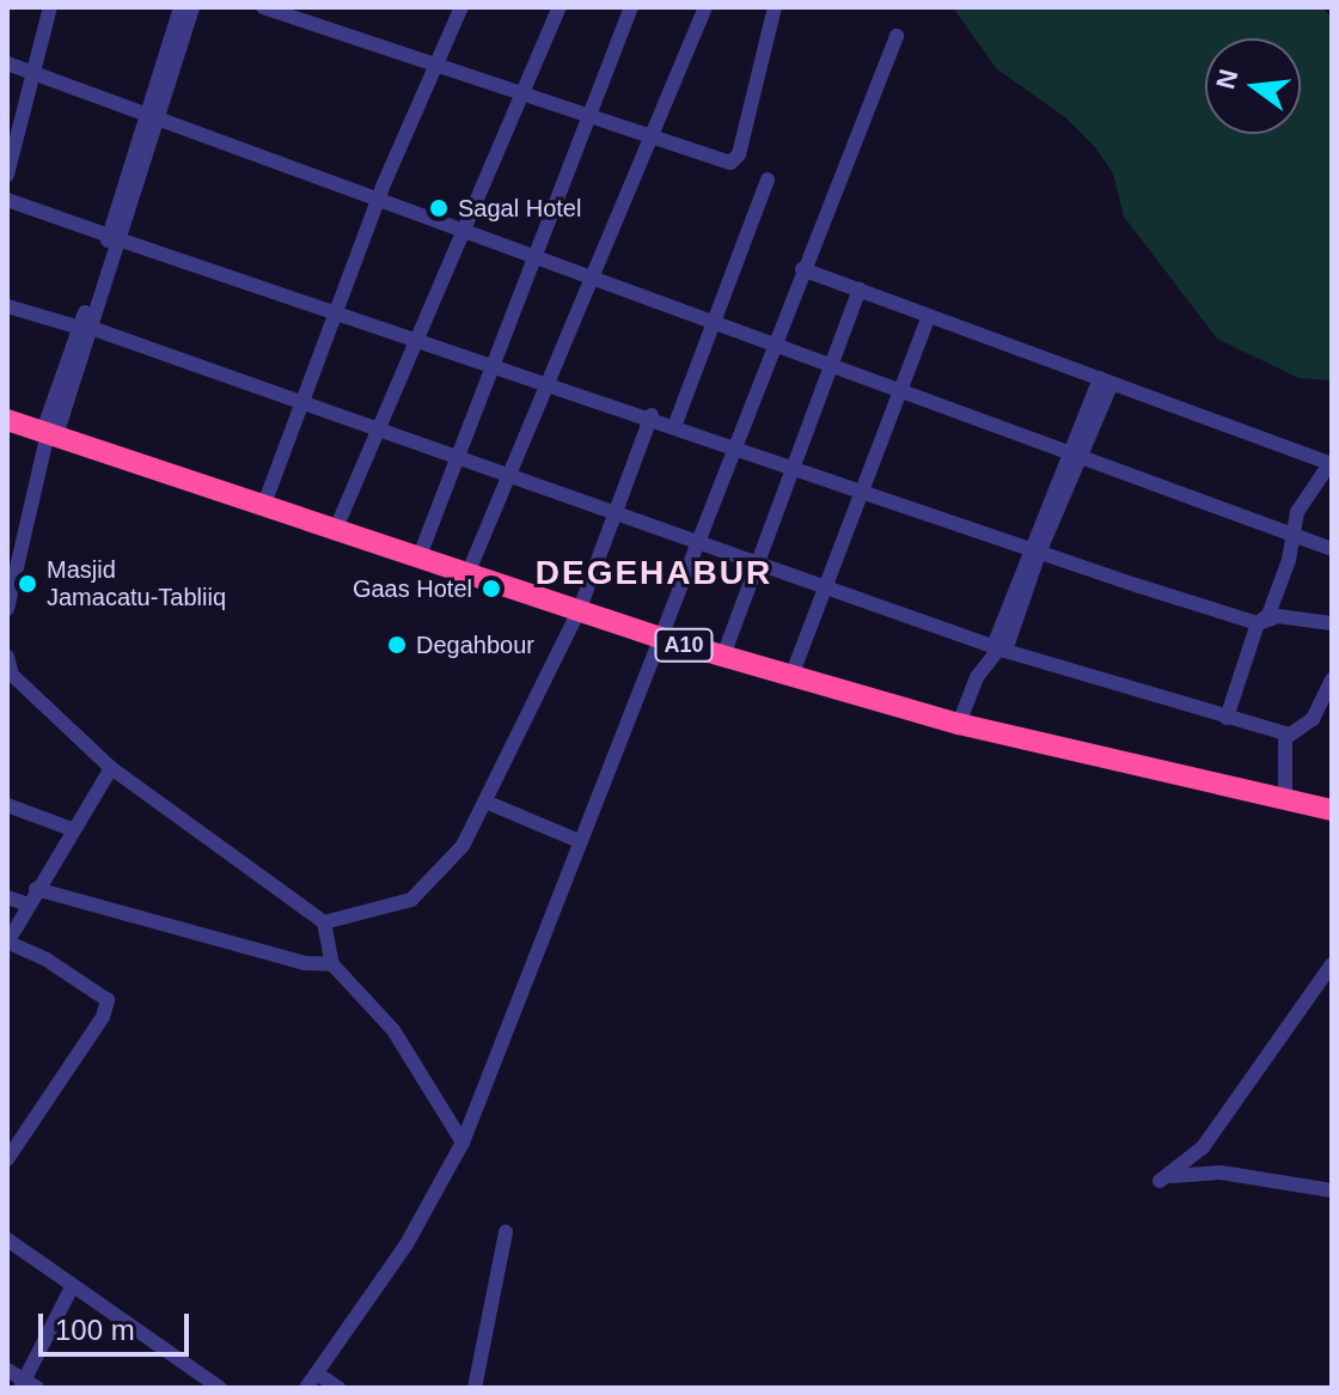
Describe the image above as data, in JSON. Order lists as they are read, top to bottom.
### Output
{
  "streets": {
    "highway": ["A10"]
  },
  "districts": ["DEGEHABUR"],
  "places": [
    "Sagal Hotel",
    "Masjid Jamacatu-Tabliiq",
    "Gaas Hotel",
    "Degahbour"
  ],
  "scale_bar": "100 m",
  "north": "left"
}
